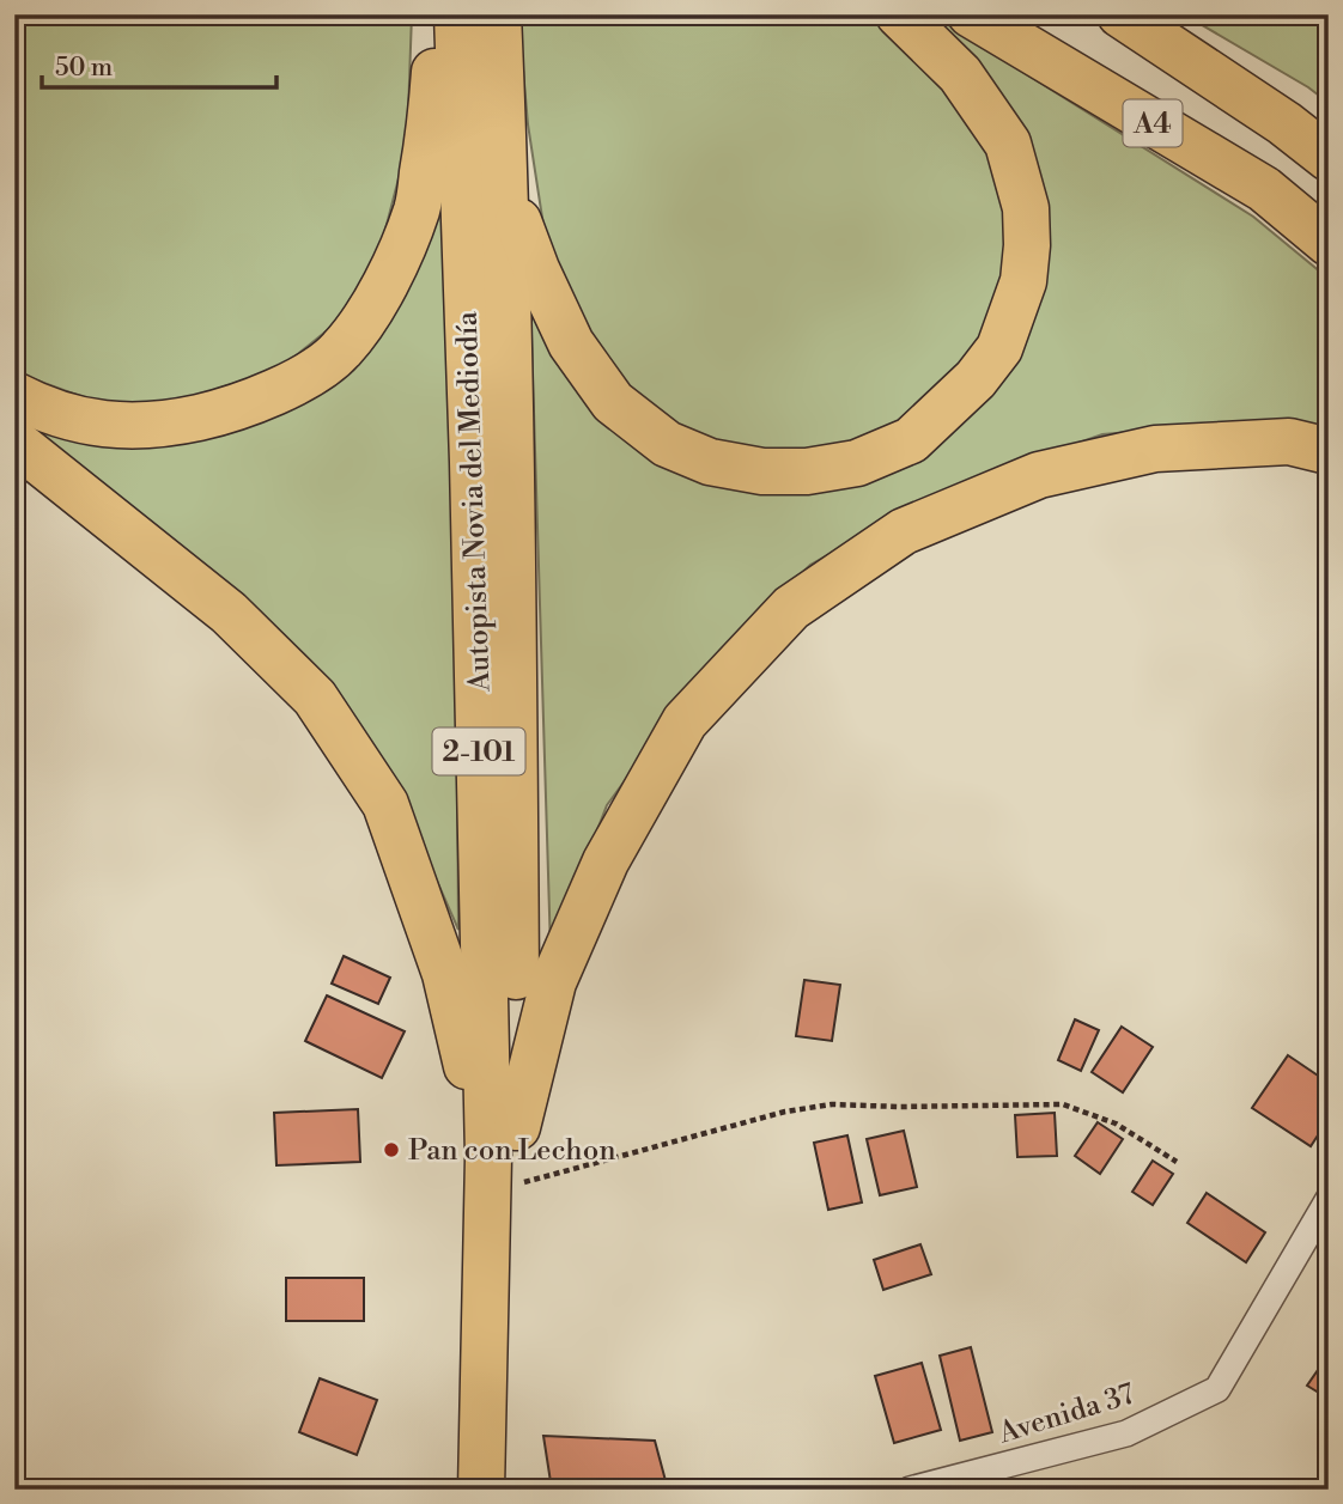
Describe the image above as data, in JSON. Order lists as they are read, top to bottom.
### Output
{
  "streets": {
    "highway": ["A4", "Autopista Novia del Mediodía", "2-101"],
    "street": ["Avenida 37"]
  },
  "places": ["Pan con Lechon"],
  "scale_bar": "50 m"
}
